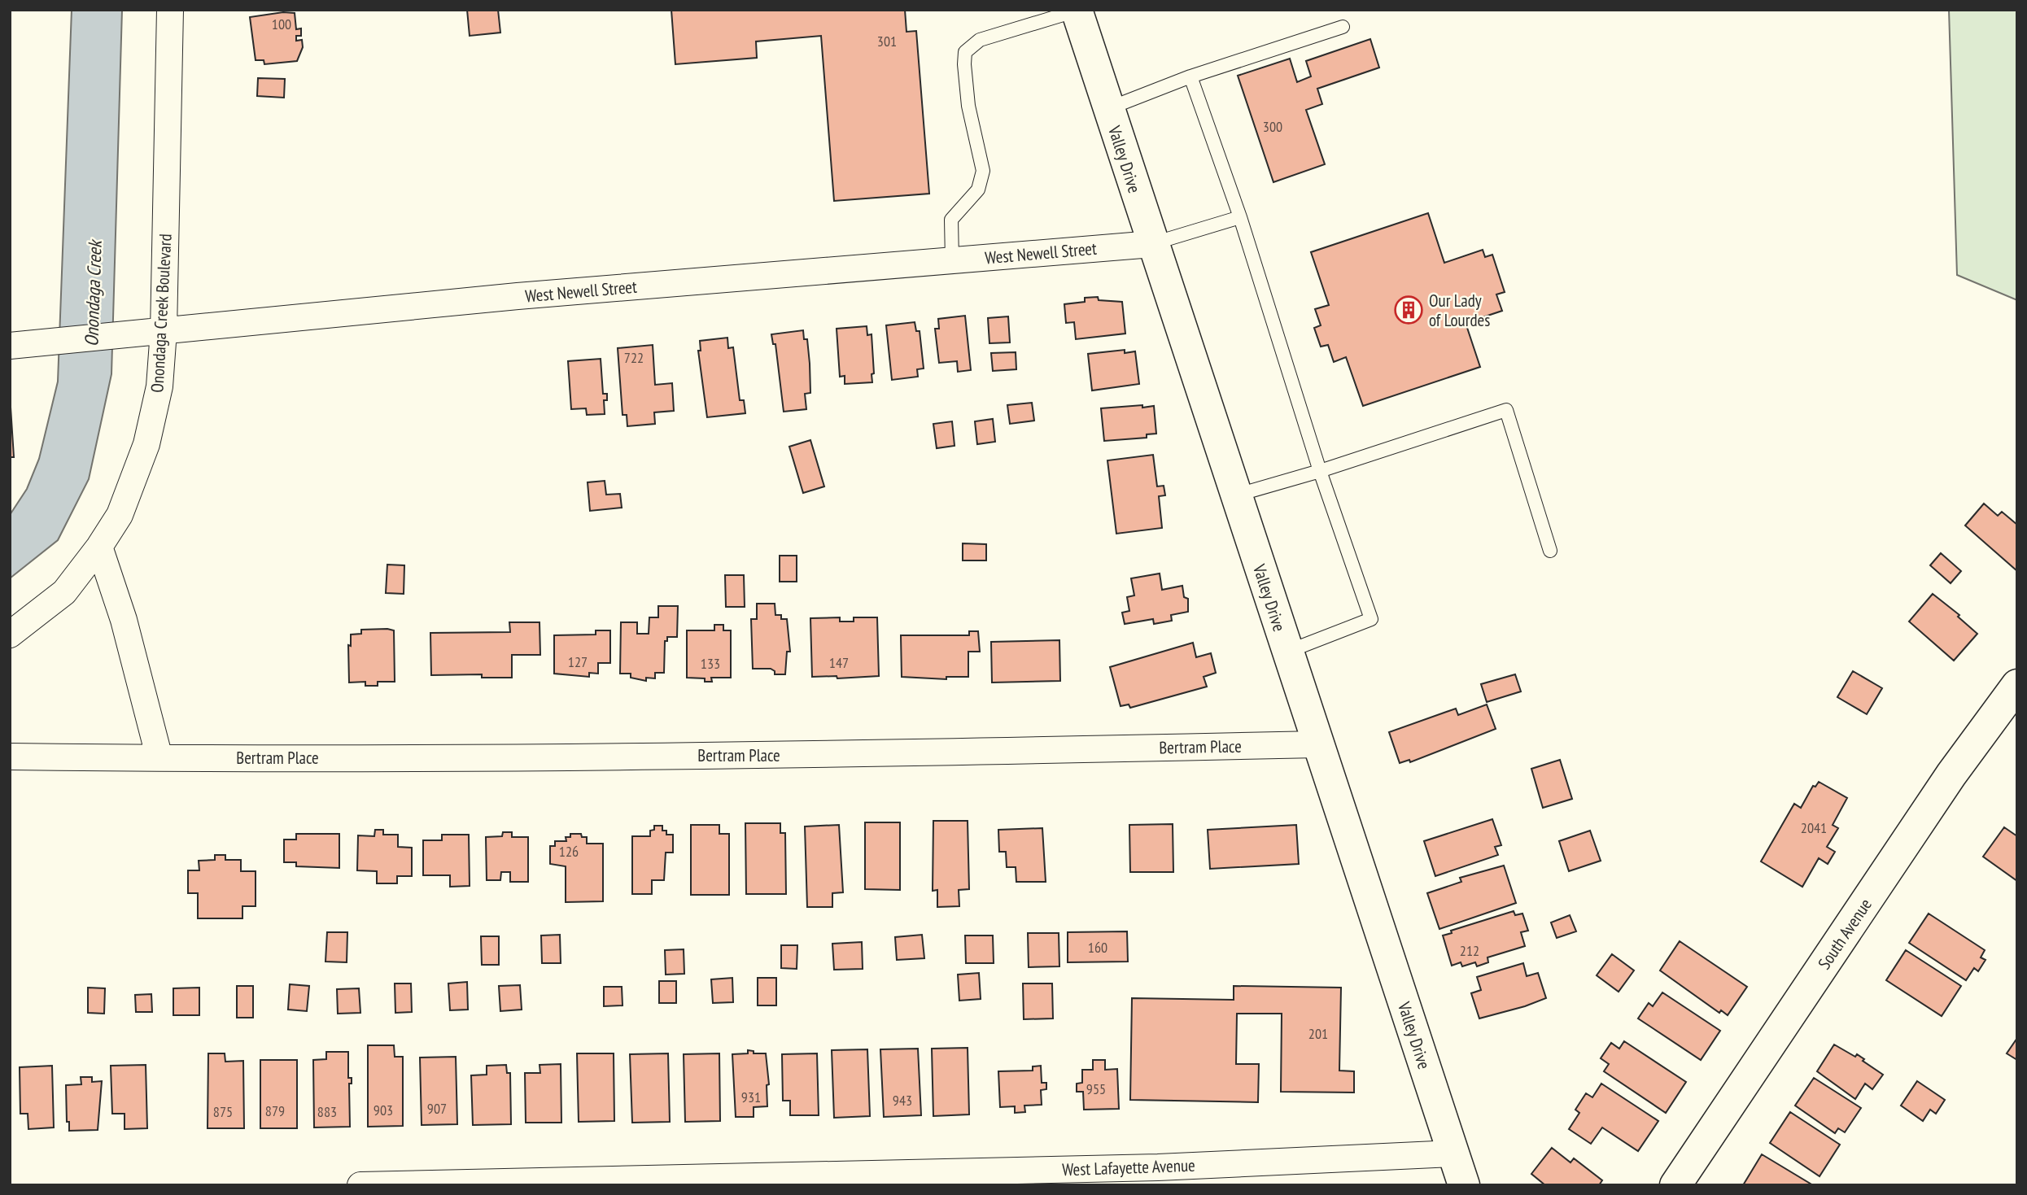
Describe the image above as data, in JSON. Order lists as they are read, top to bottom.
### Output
{
  "streets": {
    "main road": ["Valley Drive", "South Avenue"],
    "street": [
      "West Newell Street",
      "Onondaga Creek Boulevard",
      "Bertram Place",
      "West Lafayette Avenue"
    ]
  },
  "crossings": [
    ["Valley Drive", "West Newell Street"],
    ["Valley Drive", "Bertram Place"],
    ["Valley Drive", "West Lafayette Avenue"],
    ["West Newell Street", "Onondaga Creek Boulevard"]
  ],
  "water": ["Onondaga Creek"],
  "places": {
    "building": ["Our Lady of Lourdes"]
  },
  "house_numbers": [
    "100",
    "301",
    "300",
    "722",
    "127",
    "147",
    "133",
    "2041",
    "126",
    "160",
    "212",
    "201",
    "955",
    "931",
    "943",
    "907",
    "903",
    "879",
    "875",
    "883"
  ]
}
